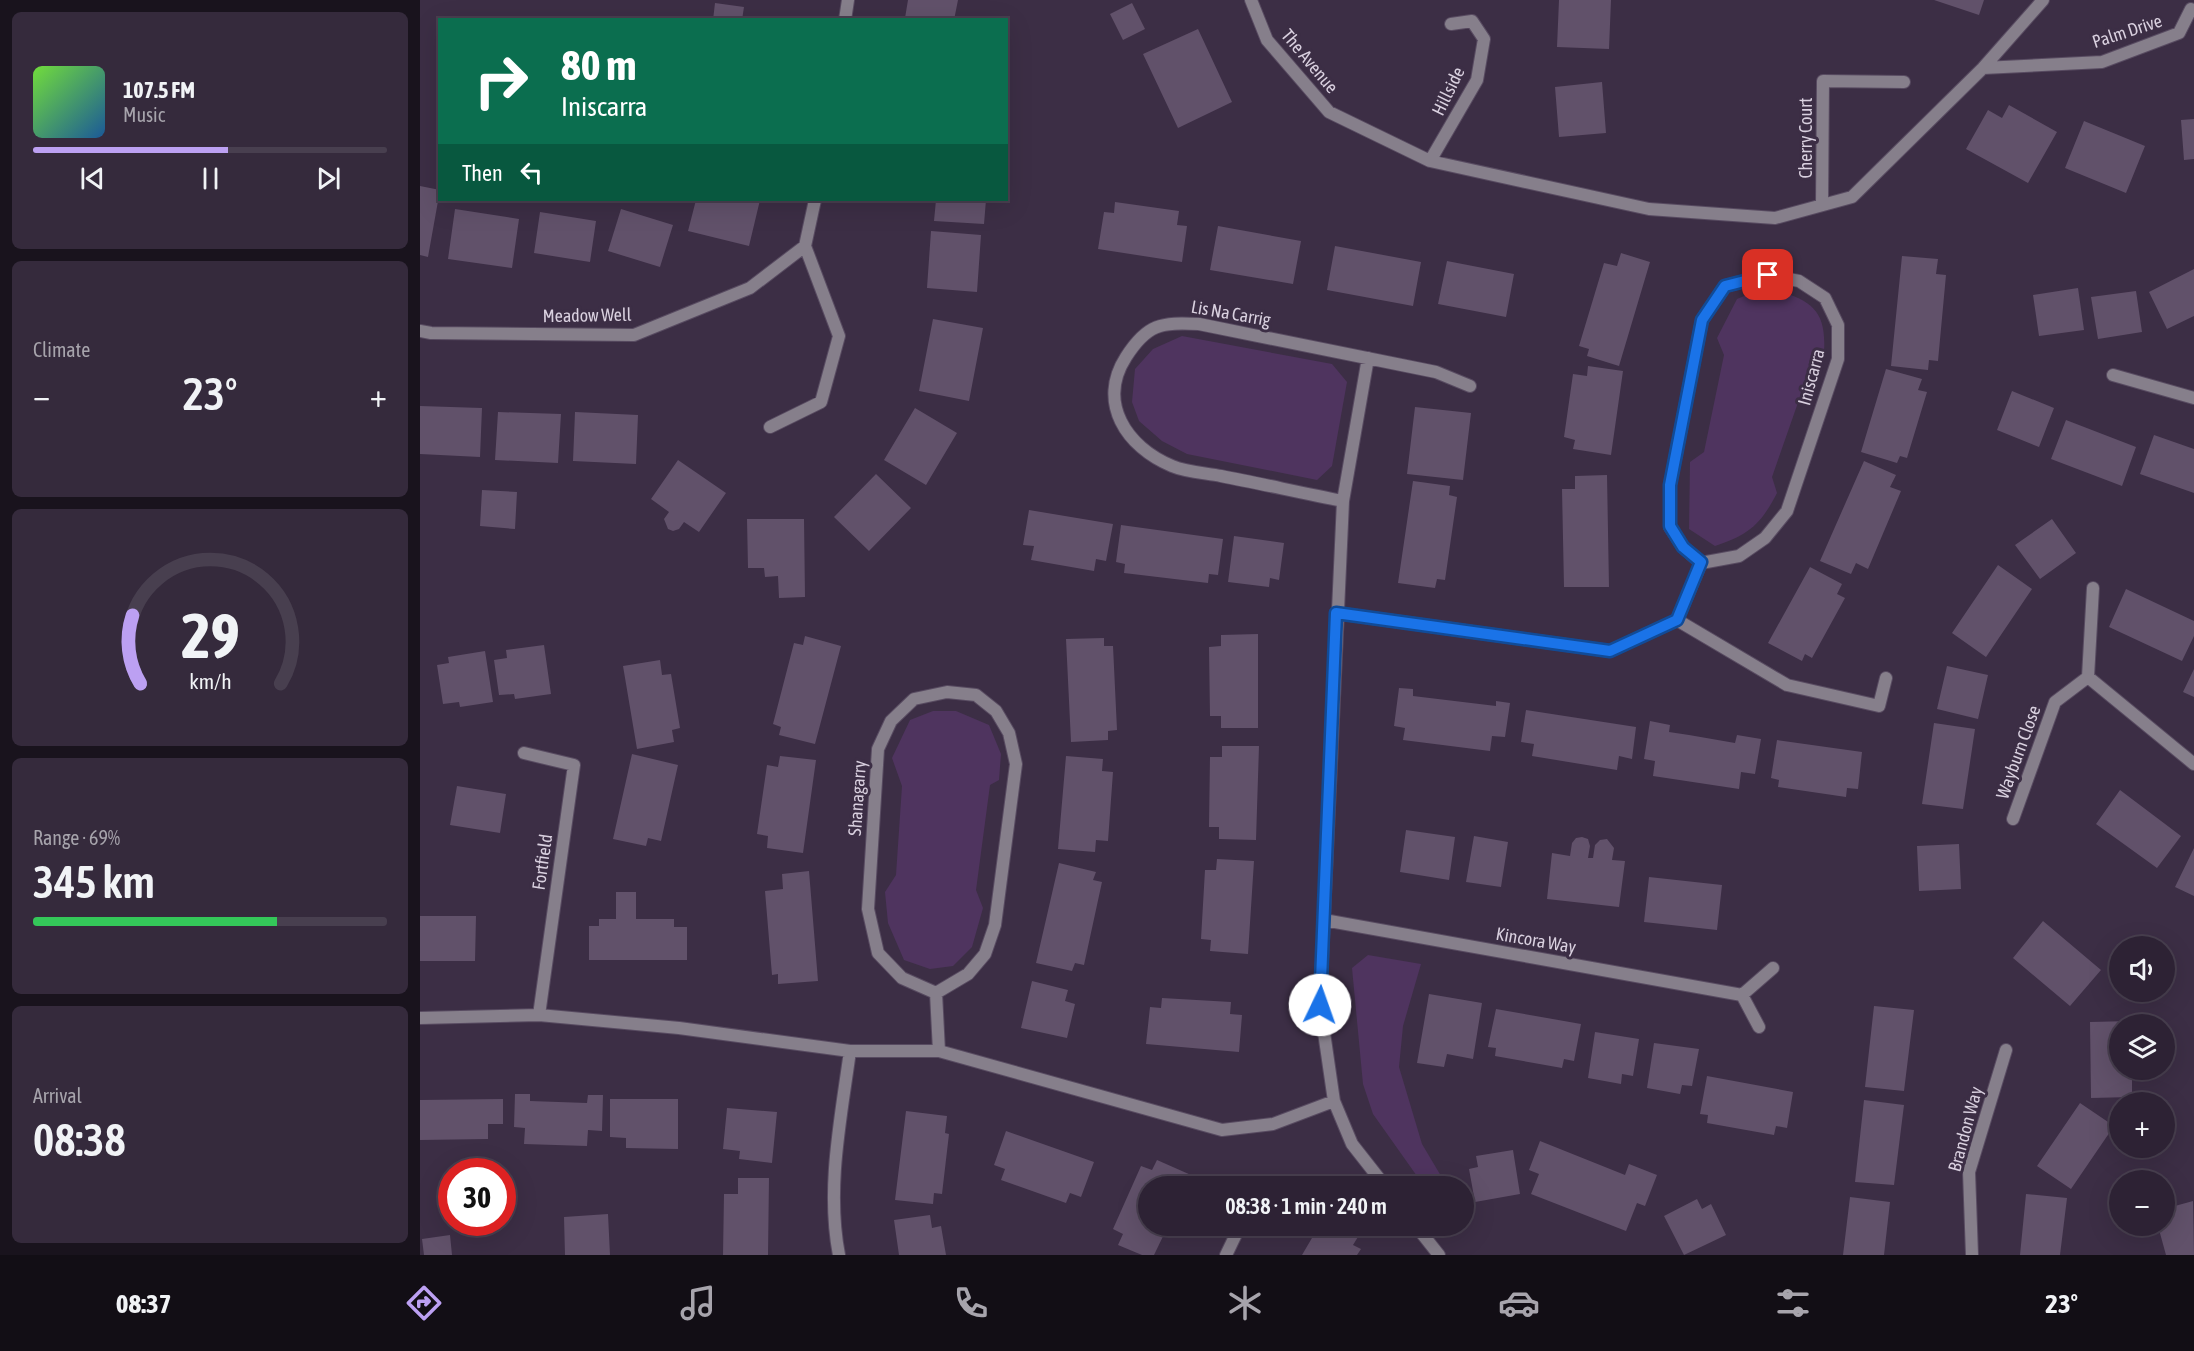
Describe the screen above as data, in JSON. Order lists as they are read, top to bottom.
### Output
{
  "streets": {
    "street": [
      "Palm Drive",
      "The Avenue",
      "Hillside",
      "Cherry Court",
      "Lis Na Carrig",
      "Meadow Well",
      "Iniscarra",
      "Wayburn Close",
      "Shanagarry",
      "Fortfield",
      "Kincora Way",
      "Brandon Way"
    ]
  },
  "crossings": [
    ["The Avenue", "Hillside"]
  ],
  "page": {
    "turn": ["80 m", "Iniscarra"],
    "song": ["107.5 FM", "Music"],
    "then": "Then",
    "tile": [
      "Climate",
      ["Range · 69%", "345 km"],
      ["Arrival", "08:38"]
    ],
    "heat": ["−", "23°", "+"],
    "map_buttons": ["+", "−"],
    "limit": "30",
    "trip": "08:38 · 1 min · 240 m",
    "tabs": ["08:37", "23°"],
    "gauge": ["29", "km/h"]
  }
}
